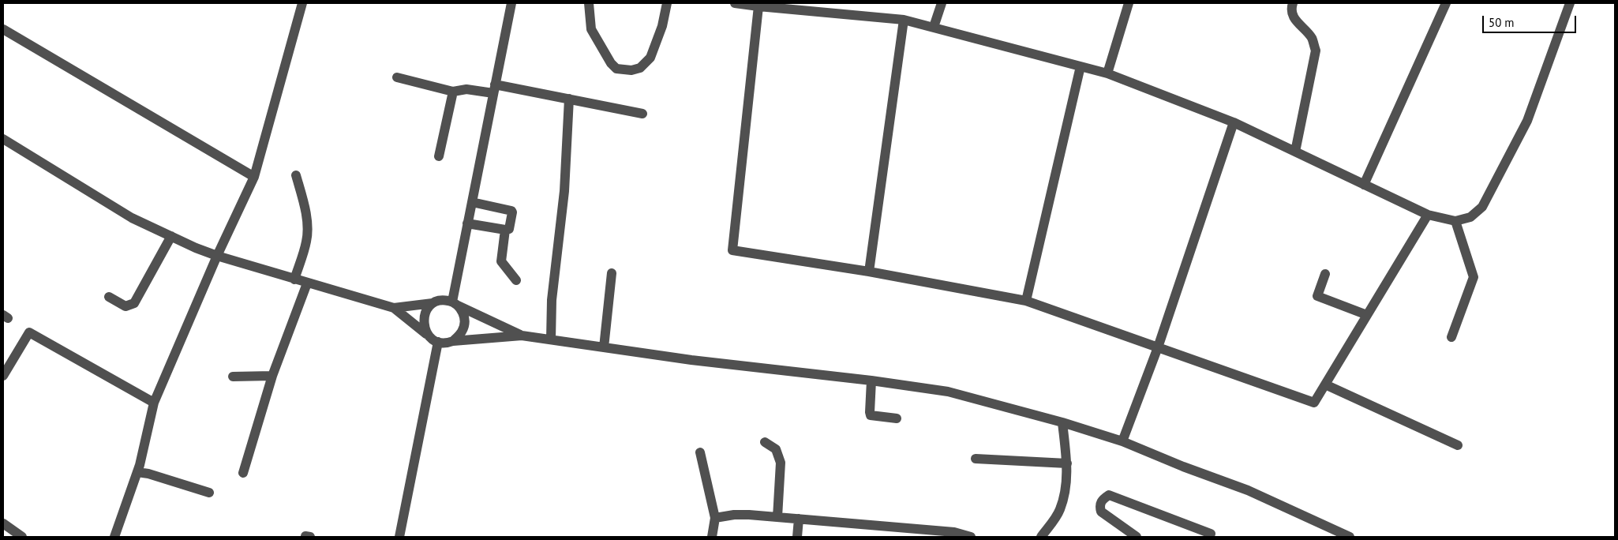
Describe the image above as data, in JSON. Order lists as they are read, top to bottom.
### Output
{
  "scale_bar": "50 m"
}
